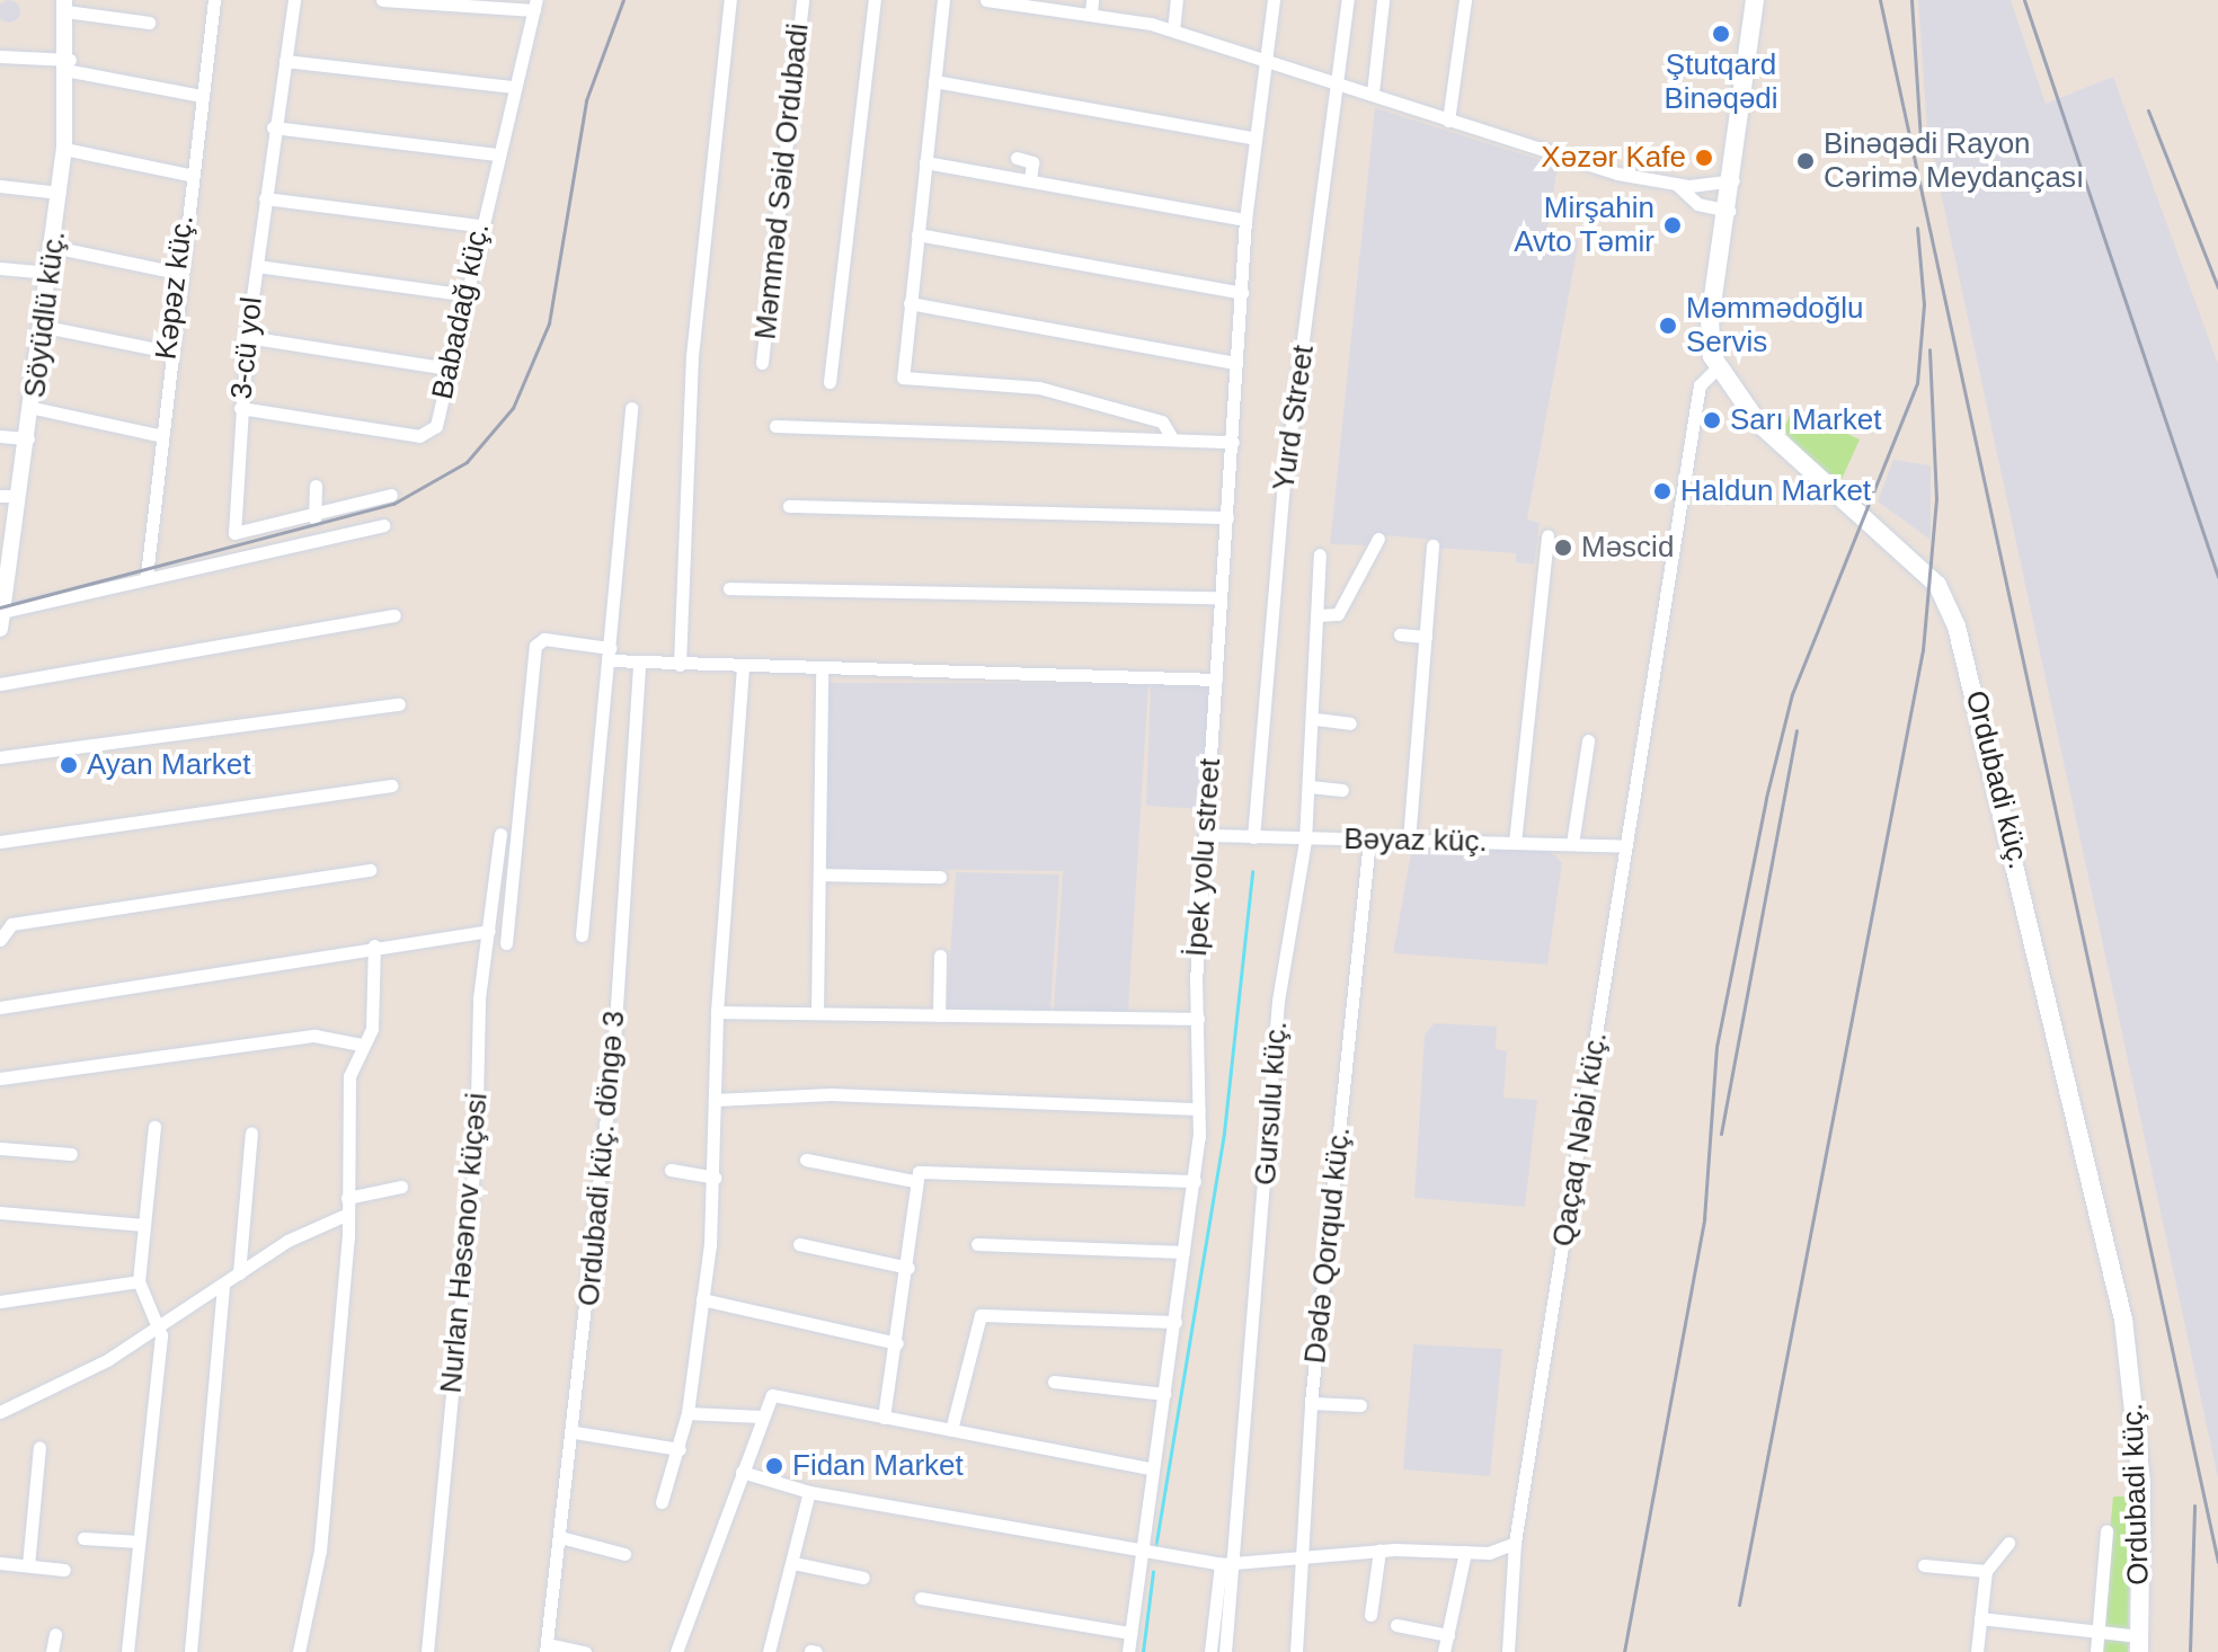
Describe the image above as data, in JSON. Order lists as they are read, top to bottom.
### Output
{
  "streets": {
    "main road": ["Ordubadi küç."],
    "street": [
      "Məmməd Səid Ordubadi",
      "Kəpəz küç.",
      "Babadağ küç.",
      "Söyüdlü küç.",
      "3-cü yol",
      "Yurd Street",
      "Bəyaz küç.",
      "İpek yolu street",
      "Gursulu küç.",
      "Qaçaq Nəbi küç.",
      "Ordubadi küç. döngə 3",
      "Nurlan Həsənov küçəsi",
      "Dədə Qorqud küç."
    ]
  },
  "crossings": [
    ["Babadağ küç.", "3-cü yol"],
    ["Yurd Street", "Bəyaz küç."],
    ["Ordubadi küç.", "Qaçaq Nəbi küç."],
    ["Bəyaz küç.", "İpek yolu street"],
    ["Bəyaz küç.", "Gursulu küç."],
    ["Bəyaz küç.", "Qaçaq Nəbi küç."],
    ["Bəyaz küç.", "Dədə Qorqud küç."]
  ],
  "places": [
    "Ştutqard Binəqədi",
    "Xəzər Kafe",
    "Binəqədi Rayon Cərimə Meydançası",
    "Mirşahin Avto Təmir",
    "Məmmədoğlu Servis",
    "Sarı Market",
    "Haldun Market",
    "Məscid",
    "Ayan Market",
    "Fidan Market"
  ]
}
